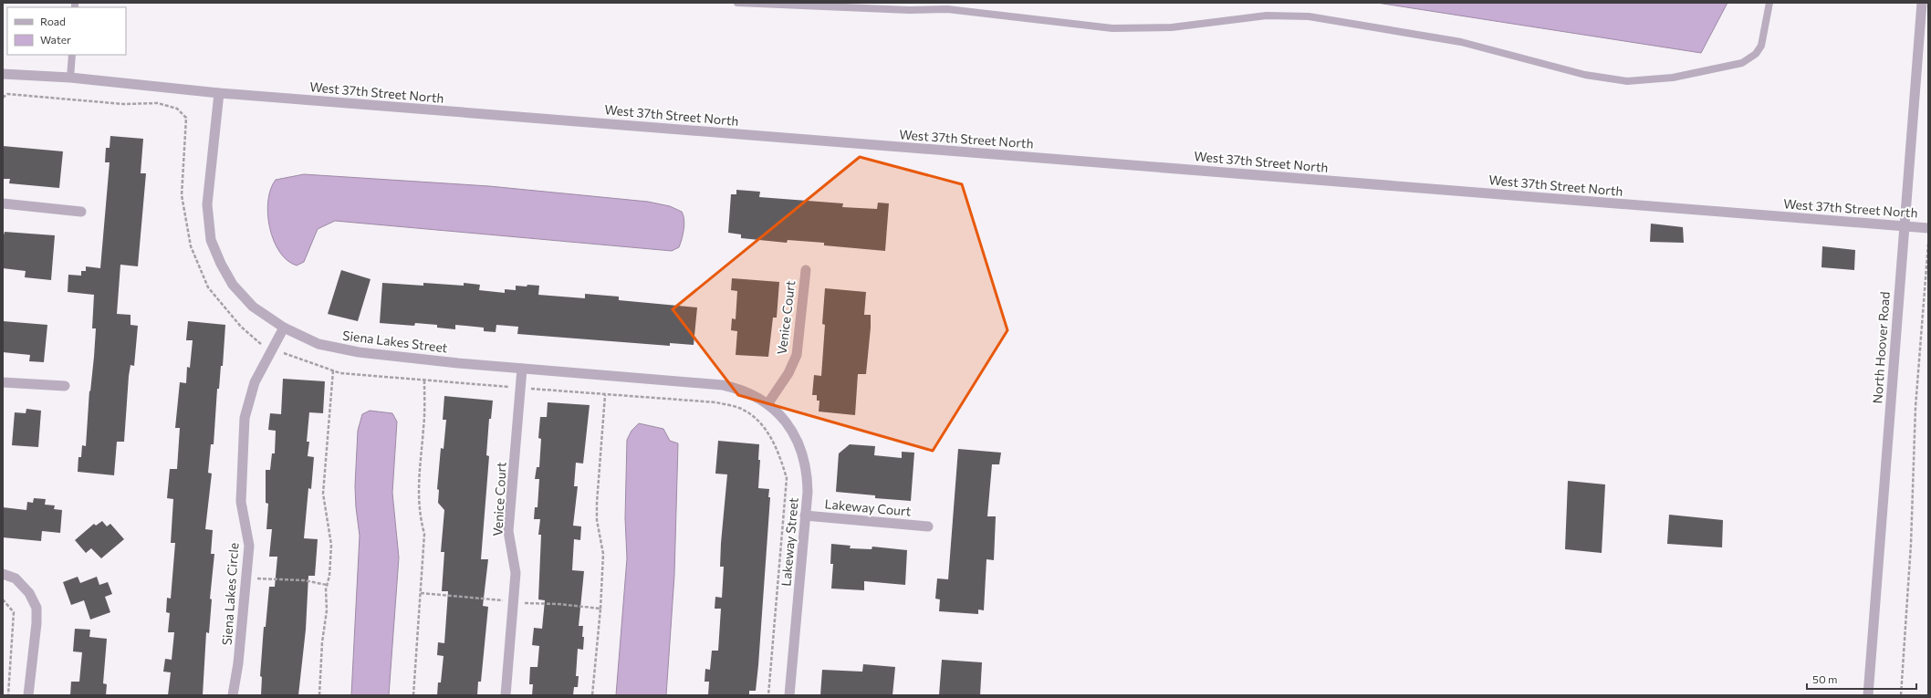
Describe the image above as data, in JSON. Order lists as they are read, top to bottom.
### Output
{
  "streets": {
    "street": [
      "West 37th Street North",
      "Venice Court",
      "Siena Lakes Street",
      "North Hoover Road",
      "Lakeway Court",
      "Lakeway Street",
      "Siena Lakes Circle"
    ]
  },
  "crossings": [
    ["West 37th Street North", "Siena Lakes Street"],
    ["West 37th Street North", "North Hoover Road"],
    ["Venice Court", "Siena Lakes Street"],
    ["Venice Court", "Lakeway Street"],
    ["Siena Lakes Street", "Lakeway Street"],
    ["Siena Lakes Street", "Siena Lakes Circle"],
    ["Lakeway Court", "Lakeway Street"]
  ],
  "legend": ["Road", "Water"],
  "scale_bar": "50 m"
}
